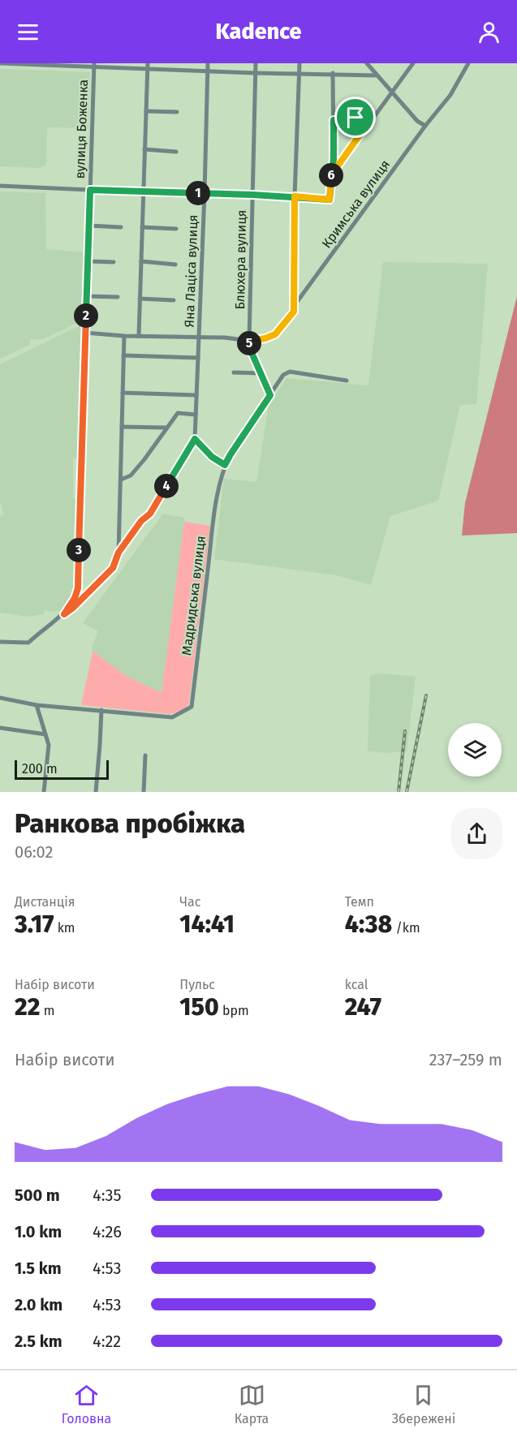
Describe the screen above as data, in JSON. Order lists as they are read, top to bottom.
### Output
{
  "streets": {
    "street": [
      "вулиця Боженка",
      "Кримська вулиця",
      "Блюхера вулиця",
      "Яна Лаціса вулиця",
      "Мадридська вулиця"
    ]
  },
  "crossings": [
    ["вулиця Боженка", "Кримська вулиця"],
    ["Кримська вулиця", "Блюхера вулиця"],
    ["Кримська вулиця", "Яна Лаціса вулиця"],
    ["Блюхера вулиця", "Мадридська вулиця"]
  ],
  "scale_bar": "200 m",
  "page": {
    "header": "Kadence",
    "pins": [
      "6",
      "1",
      "2",
      "5",
      "4",
      "3"
    ],
    "scale": "200 m",
    "heading": ["Ранкова пробіжка", "06:02"],
    "stats": [
      ["Дистанція", "3.17 km"],
      ["Час", "14:41"],
      ["Темп", "4:38 /km"],
      ["Набір висоти", "22 m"],
      ["Пульс", "150 bpm"],
      ["kcal", "247"]
    ],
    "chart": ["Набір висоти", "237–259 m"],
    "list": [
      {
        "name": "500 m",
        "note": "4:35"
      },
      {
        "name": "1.0 km",
        "note": "4:26"
      },
      {
        "name": "1.5 km",
        "note": "4:53"
      },
      {
        "name": "2.0 km",
        "note": "4:53"
      },
      {
        "name": "2.5 km",
        "note": "4:22"
      }
    ],
    "tabs": ["Головна", "Карта", "Збережені"]
  }
}
